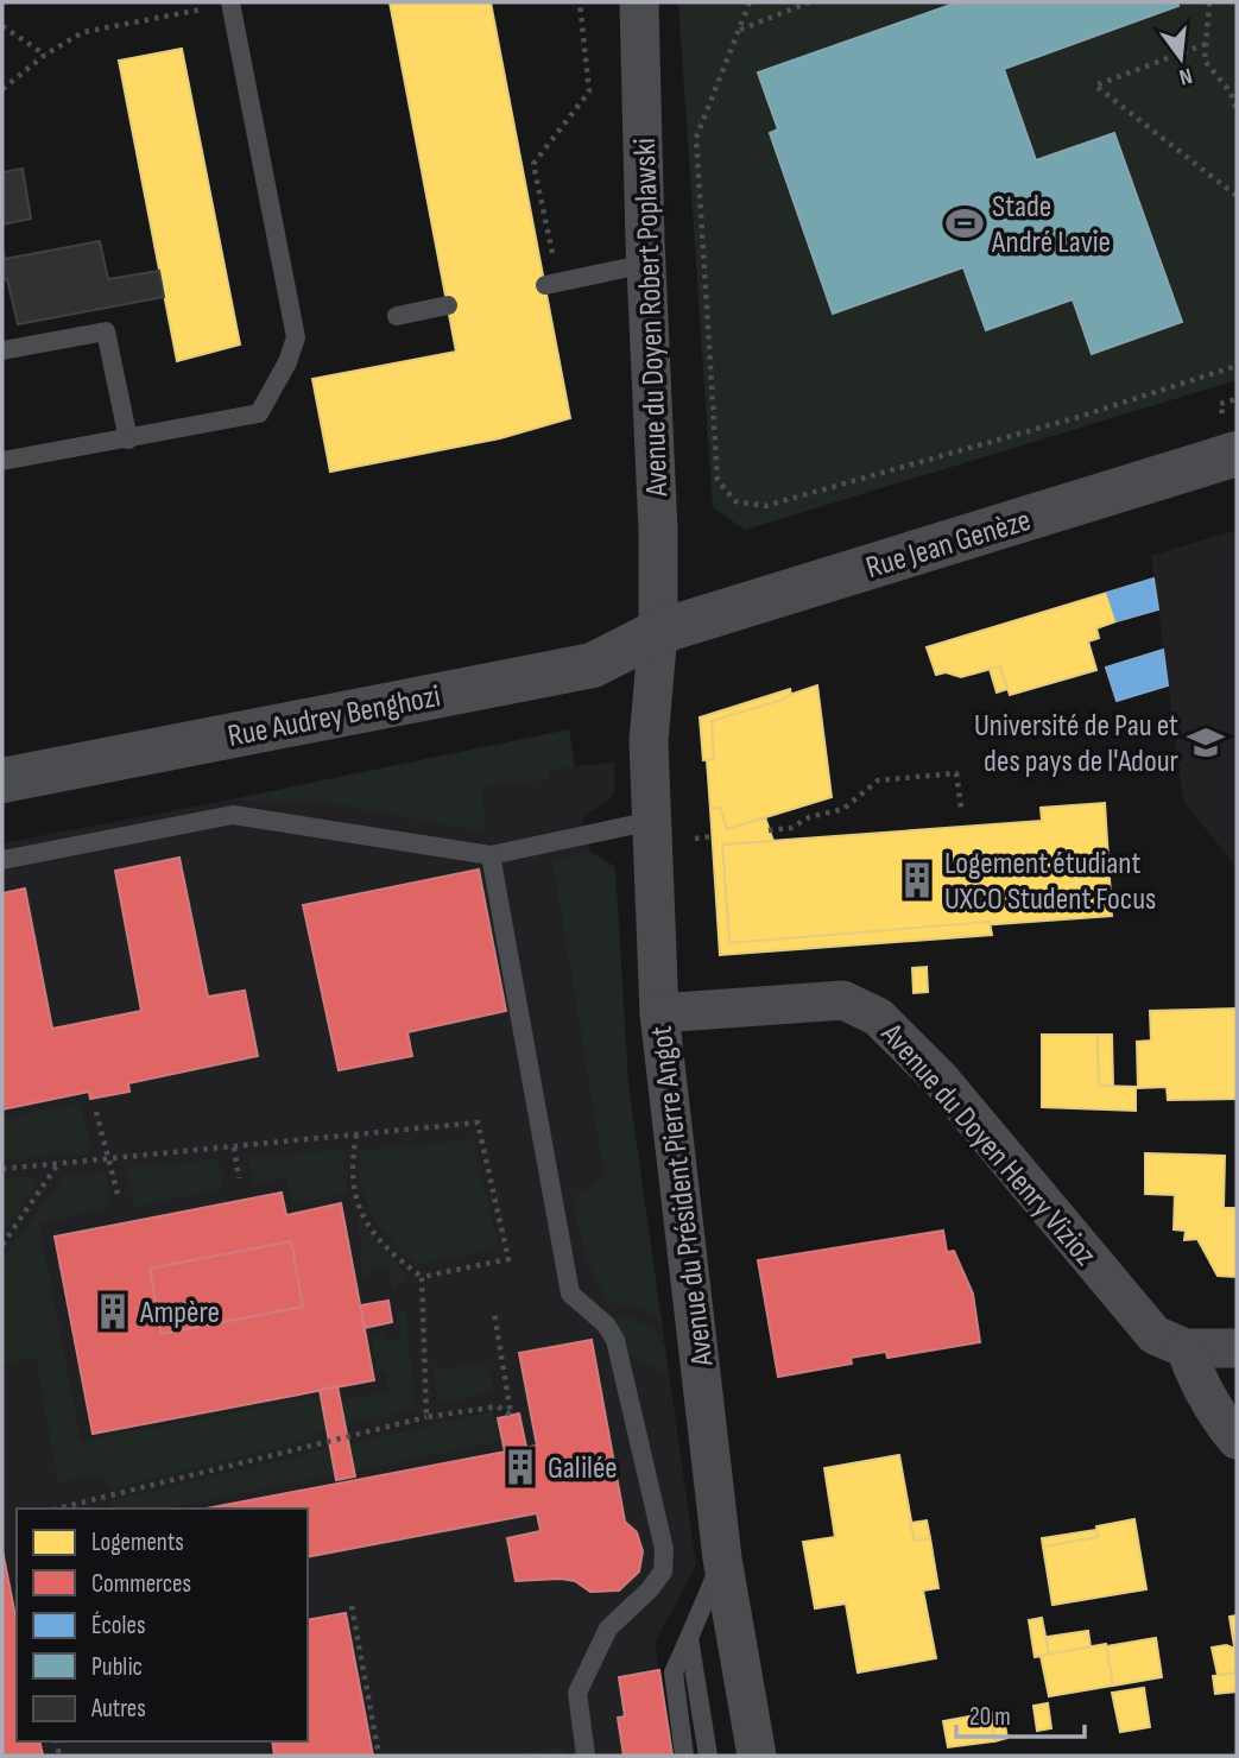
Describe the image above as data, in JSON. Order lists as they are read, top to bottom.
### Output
{
  "streets": {
    "street": [
      "Avenue du Doyen Robert Poplawski",
      "Rue Jean Genèze",
      "Rue Audrey Benghozi",
      "Avenue du Doyen Henry Vizioz",
      "Avenue du Président Pierre Angot"
    ]
  },
  "crossings": [
    ["Avenue du Doyen Robert Poplawski", "Rue Jean Genèze"],
    ["Avenue du Doyen Robert Poplawski", "Rue Audrey Benghozi"],
    ["Avenue du Doyen Robert Poplawski", "Avenue du Président Pierre Angot"],
    ["Rue Jean Genèze", "Rue Audrey Benghozi"],
    ["Rue Jean Genèze", "Avenue du Président Pierre Angot"],
    ["Rue Audrey Benghozi", "Avenue du Président Pierre Angot"],
    ["Avenue du Doyen Henry Vizioz", "Avenue du Président Pierre Angot"]
  ],
  "places": {
    "sports": ["Stade André Lavie"],
    "school or university": ["Université de Pau et des pays de l'Adour"],
    "building": ["Logement étudiant UXCO Student Focus", "Ampère", "Galilée"]
  },
  "legend": [
    "Logements",
    "Commerces",
    "Écoles",
    "Public",
    "Autres"
  ],
  "scale_bar": "20 m",
  "north": "bottom"
}
